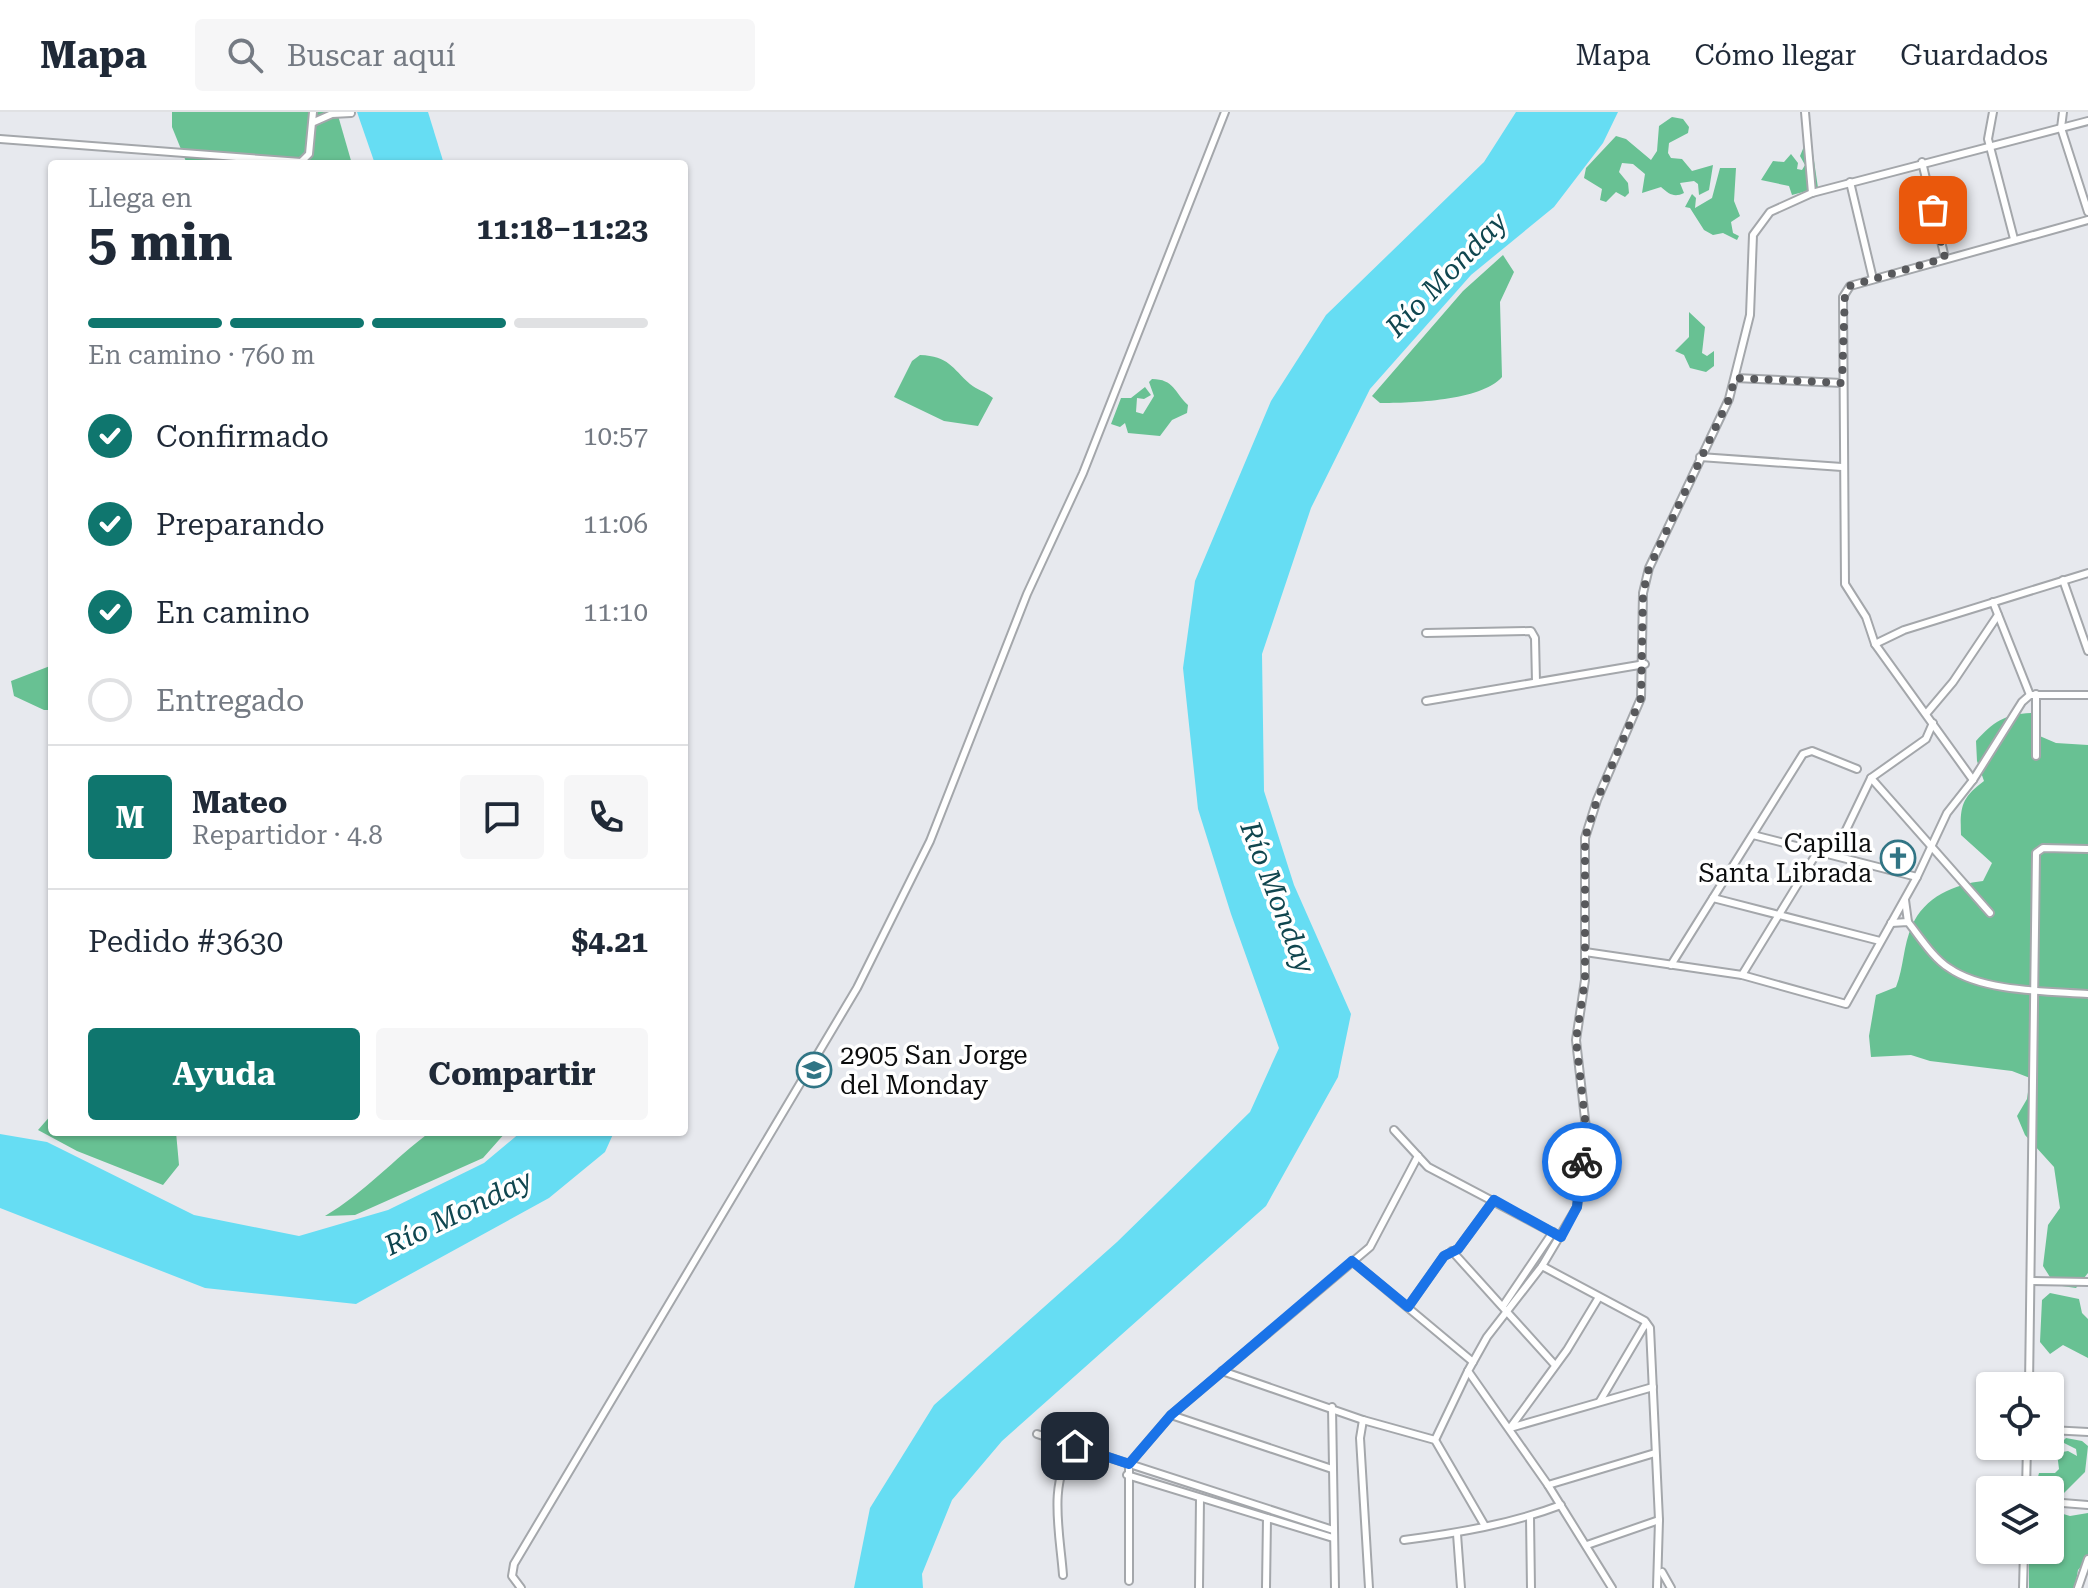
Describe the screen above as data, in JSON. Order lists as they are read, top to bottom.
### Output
{
  "water": ["Río Monday"],
  "places": {
    "church": ["Capilla Santa Librada"],
    "school or university": ["2905 San Jorge del Monday"]
  },
  "page": {
    "header": "Mapa",
    "search": "Buscar aquí",
    "nav": ["Mapa", "Cómo llegar", "Guardados"],
    "heading": ["5 min", "Llega en", "11:18–11:23"],
    "panel": [
      "Mateo",
      "Repartidor · 4.8",
      "Pedido #3630",
      "$4.21"
    ],
    "bar": "En camino · 760 m",
    "list": [
      ["Confirmado", "10:57"],
      ["Preparando", "11:06"],
      ["En camino", "11:10"],
      "Entregado"
    ],
    "round": "M",
    "buttons": ["Ayuda", "Compartir"]
  }
}
